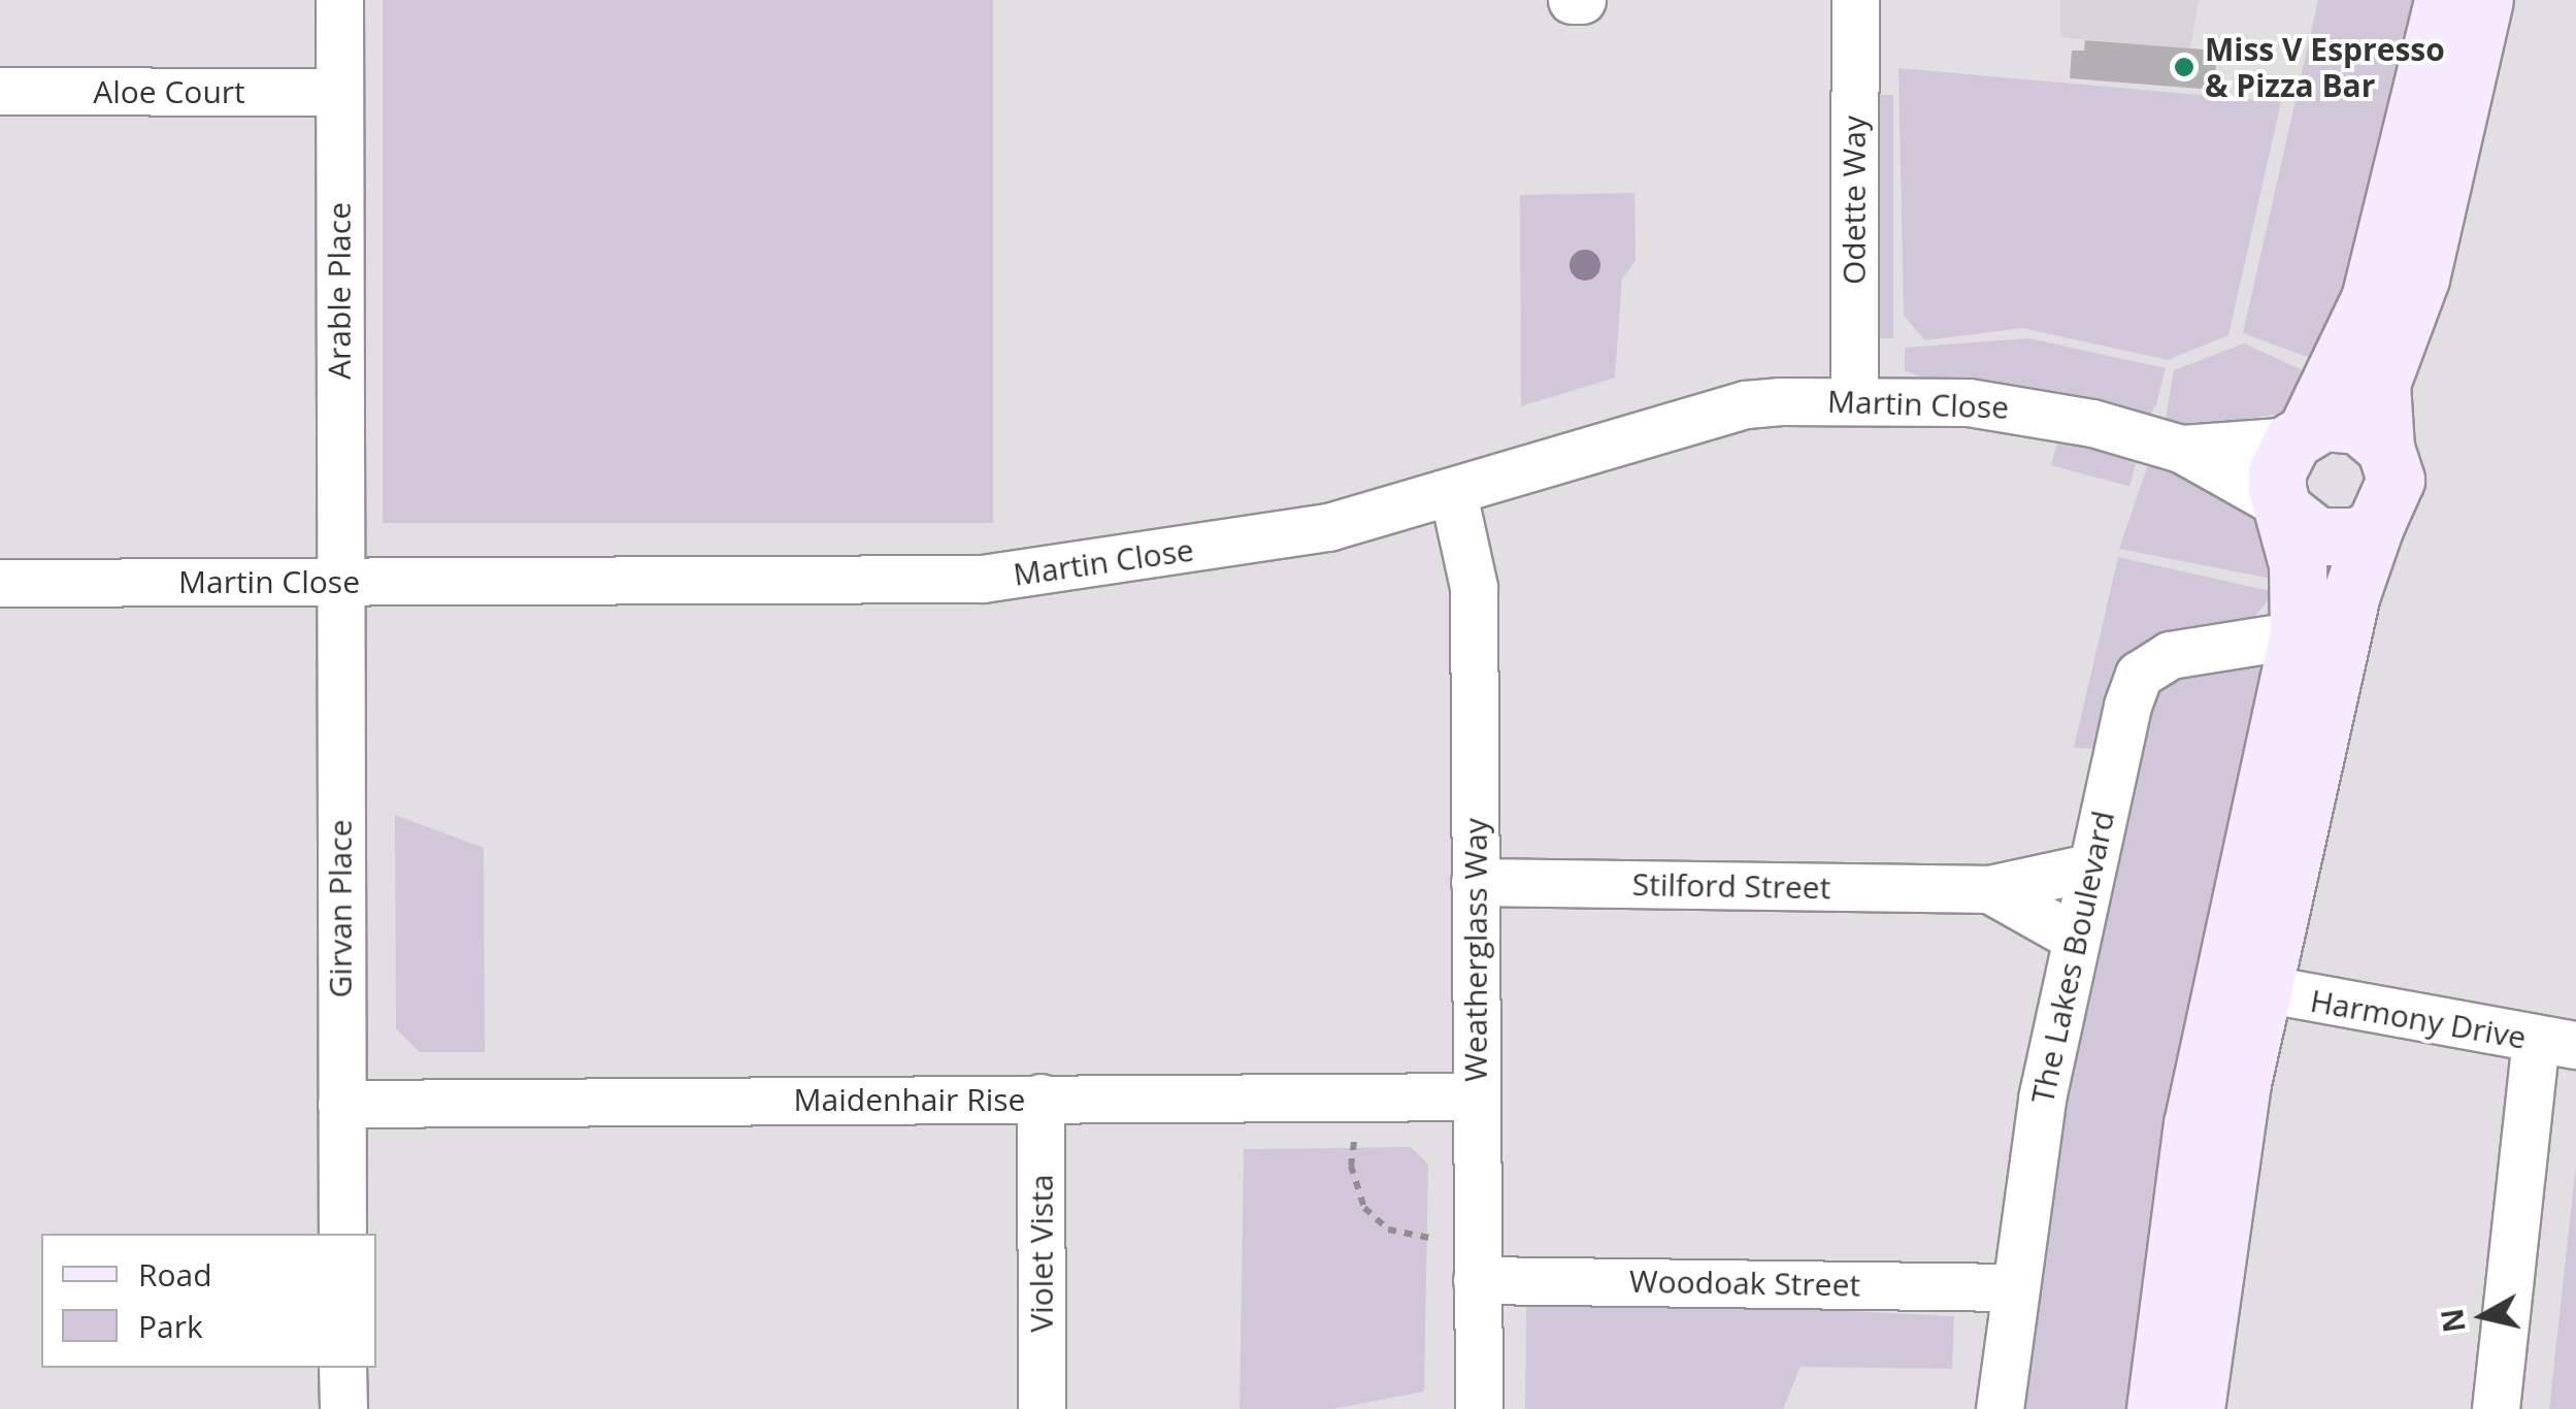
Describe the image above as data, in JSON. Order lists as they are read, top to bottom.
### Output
{
  "streets": {
    "street": [
      "Aloe Court",
      "Odette Way",
      "Arable Place",
      "Martin Close",
      "Stilford Street",
      "Girvan Place",
      "Weatherglass Way",
      "The Lakes Boulevard",
      "Harmony Drive",
      "Maidenhair Rise",
      "Violet Vista",
      "Woodoak Street"
    ]
  },
  "crossings": [
    ["Aloe Court", "Arable Place"],
    ["Odette Way", "Martin Close"],
    ["Arable Place", "Martin Close"],
    ["Arable Place", "Girvan Place"],
    ["Martin Close", "Girvan Place"],
    ["Martin Close", "Weatherglass Way"],
    ["Stilford Street", "Weatherglass Way"],
    ["Stilford Street", "The Lakes Boulevard"],
    ["Girvan Place", "Maidenhair Rise"],
    ["Weatherglass Way", "Maidenhair Rise"],
    ["Weatherglass Way", "Woodoak Street"],
    ["The Lakes Boulevard", "Woodoak Street"],
    ["Maidenhair Rise", "Violet Vista"]
  ],
  "places": ["Miss V Espresso & Pizza Bar"],
  "legend": ["Road", "Park"],
  "north": "left"
}
